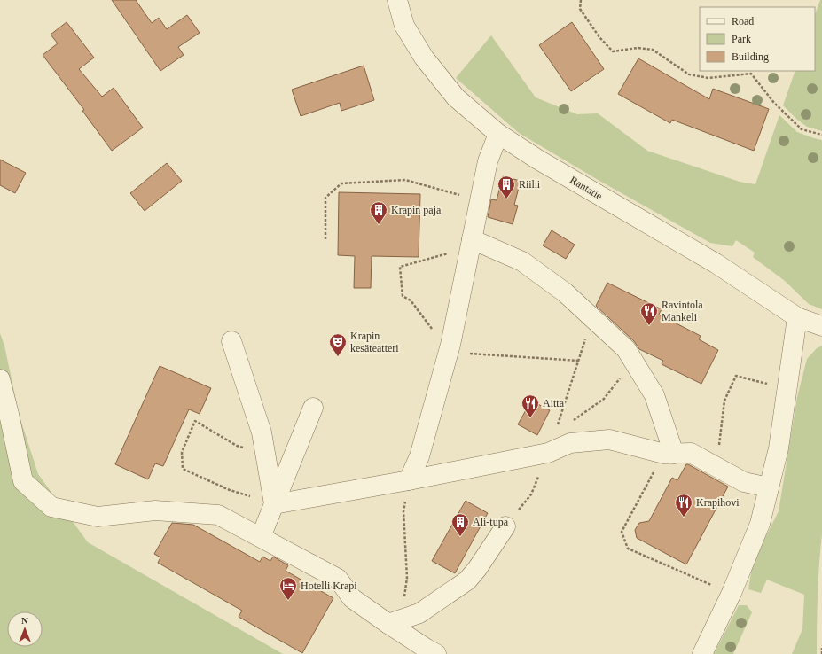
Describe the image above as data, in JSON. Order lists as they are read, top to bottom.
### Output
{
  "streets": {
    "street": ["Rantatie"]
  },
  "places": {
    "building": ["Riihi", "Krapin paja", "Ali-tupa"],
    "restaurant": ["Ravintola Mankeli", "Aitta", "Krapihovi"],
    "theatre": ["Krapin kesäteatteri"],
    "hotel": ["Hotelli Krapi"]
  },
  "legend": ["Road", "Park", "Building"],
  "north": "top"
}
